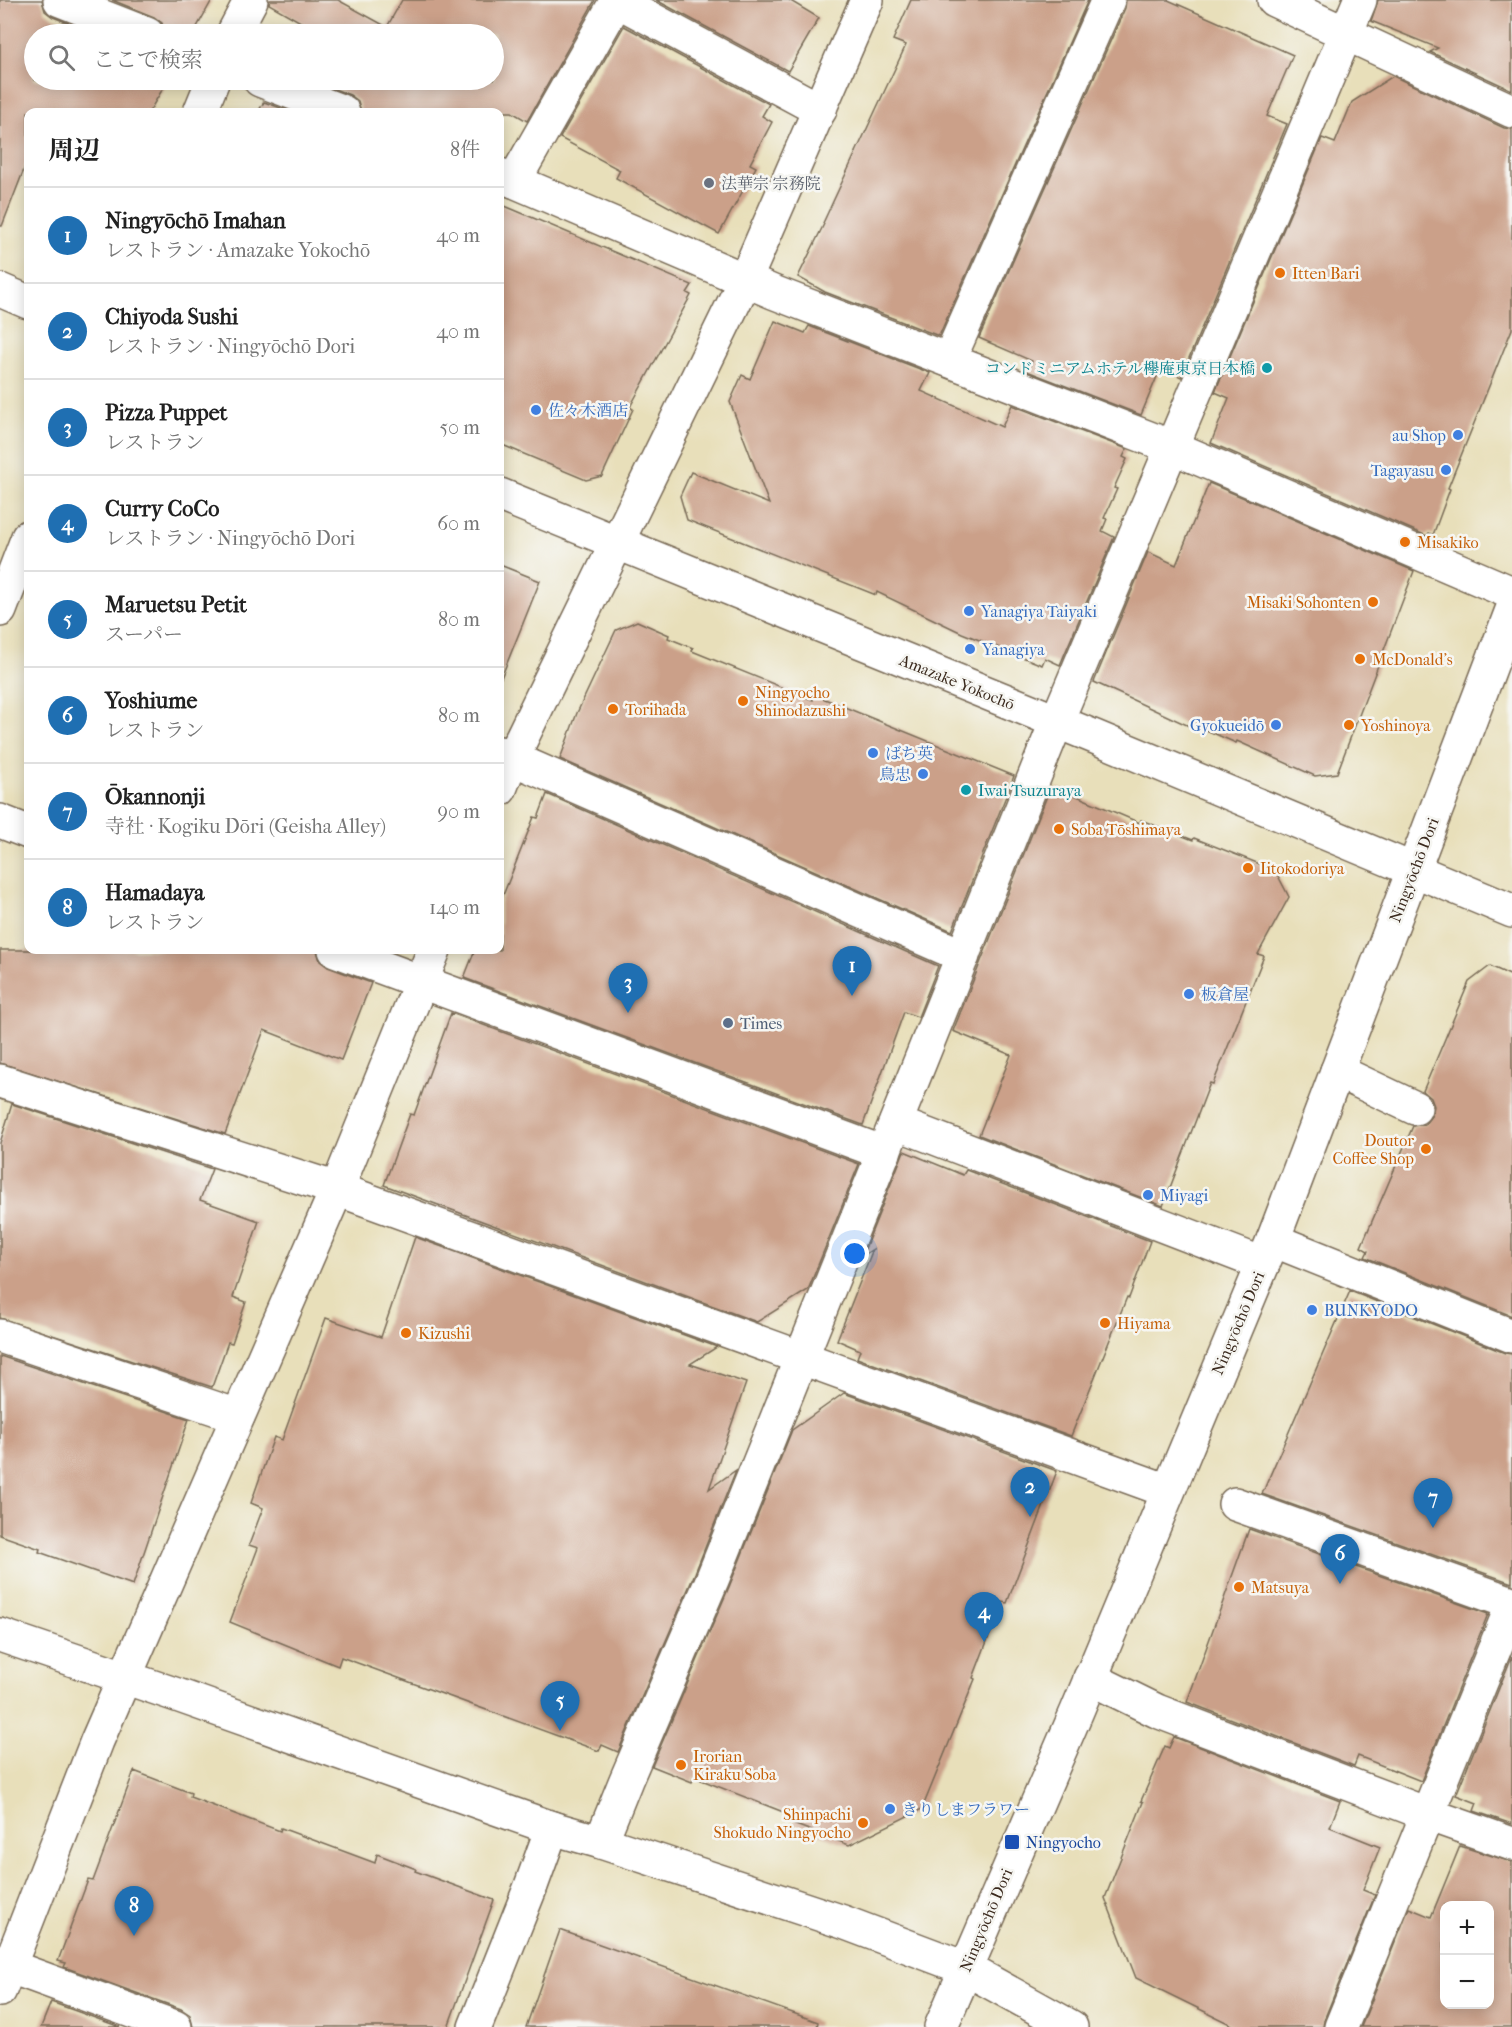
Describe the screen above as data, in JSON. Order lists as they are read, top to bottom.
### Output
{
  "streets": {
    "street": ["Amazake Yokochō", "Ningyōchō Dori"]
  },
  "crossings": [
    ["Amazake Yokochō", "Ningyōchō Dori"]
  ],
  "places": {
    "other": [
      "法華宗 宗務院",
      "Itten Bari",
      "コンドミニアムホテル欅庵東京日本橋",
      "佐々木酒店",
      "au Shop",
      "Tagayasu",
      "Misakiko",
      "Misaki Sohonten",
      "Yanagiya Taiyaki",
      "Yanagiya",
      "McDonald's",
      "Ningyocho Shinodazushi",
      "Torihada",
      "Gyokueidō",
      "Yoshinoya",
      "ばち英",
      "鳥忠",
      "Iwai Tsuzuraya",
      "Soba Tōshimaya",
      "Iitokodoriya",
      "板倉屋",
      "Times",
      "Doutor Coffee Shop",
      "Miyagi",
      "BUNKYODO",
      "Hiyama",
      "Kizushi",
      "Matsuya",
      "Irorian Kiraku Soba",
      "きりしまフラワー",
      "Shinpachi Shokudo Ningyocho"
    ],
    "transit": ["Ningyocho"]
  },
  "page": {
    "search": "ここで検索",
    "heading": ["周辺", "8件"],
    "list": [
      {
        "mark": "1",
        "name": "Ningyōchō Imahan",
        "note": "レストラン · Amazake Yokochō",
        "value": "40 m"
      },
      {
        "mark": "2",
        "name": "Chiyoda Sushi",
        "note": "レストラン · Ningyōchō Dori",
        "value": "40 m"
      },
      {
        "mark": "3",
        "name": "Pizza Puppet",
        "note": "レストラン",
        "value": "50 m"
      },
      {
        "mark": "4",
        "name": "Curry CoCo",
        "note": "レストラン · Ningyōchō Dori",
        "value": "60 m"
      },
      {
        "mark": "5",
        "name": "Maruetsu Petit",
        "note": "スーパー",
        "value": "80 m"
      },
      {
        "mark": "6",
        "name": "Yoshiume",
        "note": "レストラン",
        "value": "80 m"
      },
      {
        "mark": "7",
        "name": "Ōkannonji",
        "note": "寺社 · Kogiku Dōri (Geisha Alley)",
        "value": "90 m"
      },
      {
        "mark": "8",
        "name": "Hamadaya",
        "note": "レストラン",
        "value": "140 m"
      }
    ],
    "pins": [
      "1",
      "3",
      "2",
      "7",
      "6",
      "4",
      "5",
      "8"
    ],
    "map_buttons": ["+", "−"]
  }
}
